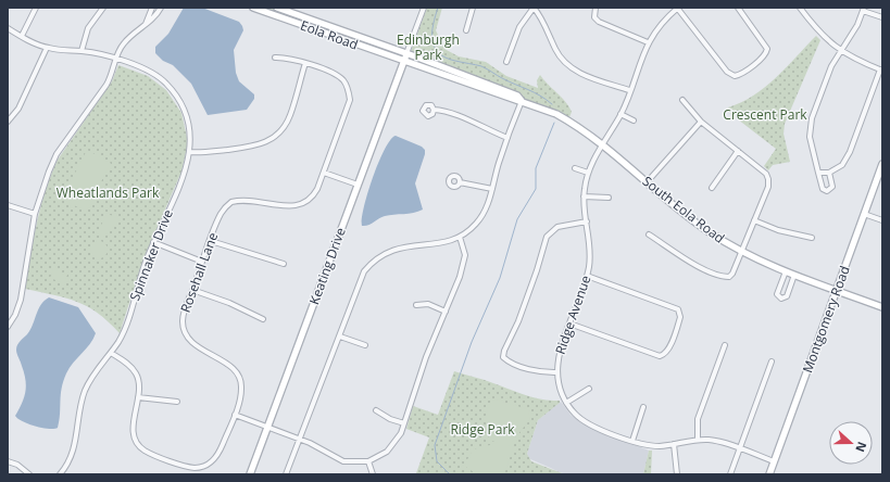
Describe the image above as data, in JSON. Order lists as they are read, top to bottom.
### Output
{
  "streets": {
    "street": [
      "Eola Road",
      "South Eola Road",
      "Spinnaker Drive",
      "Keating Drive",
      "Rosehall Lane",
      "Ridge Avenue",
      "Montgomery Road"
    ]
  },
  "crossings": [
    ["Eola Road", "South Eola Road"],
    ["Eola Road", "Keating Drive"],
    ["South Eola Road", "Keating Drive"],
    ["South Eola Road", "Ridge Avenue"],
    ["South Eola Road", "Montgomery Road"],
    ["Spinnaker Drive", "Rosehall Lane"],
    ["Ridge Avenue", "Montgomery Road"]
  ],
  "parks": [
    "Edinburgh Park",
    "Crescent Park",
    "Wheatlands Park",
    "Ridge Park"
  ],
  "north": "right"
}
